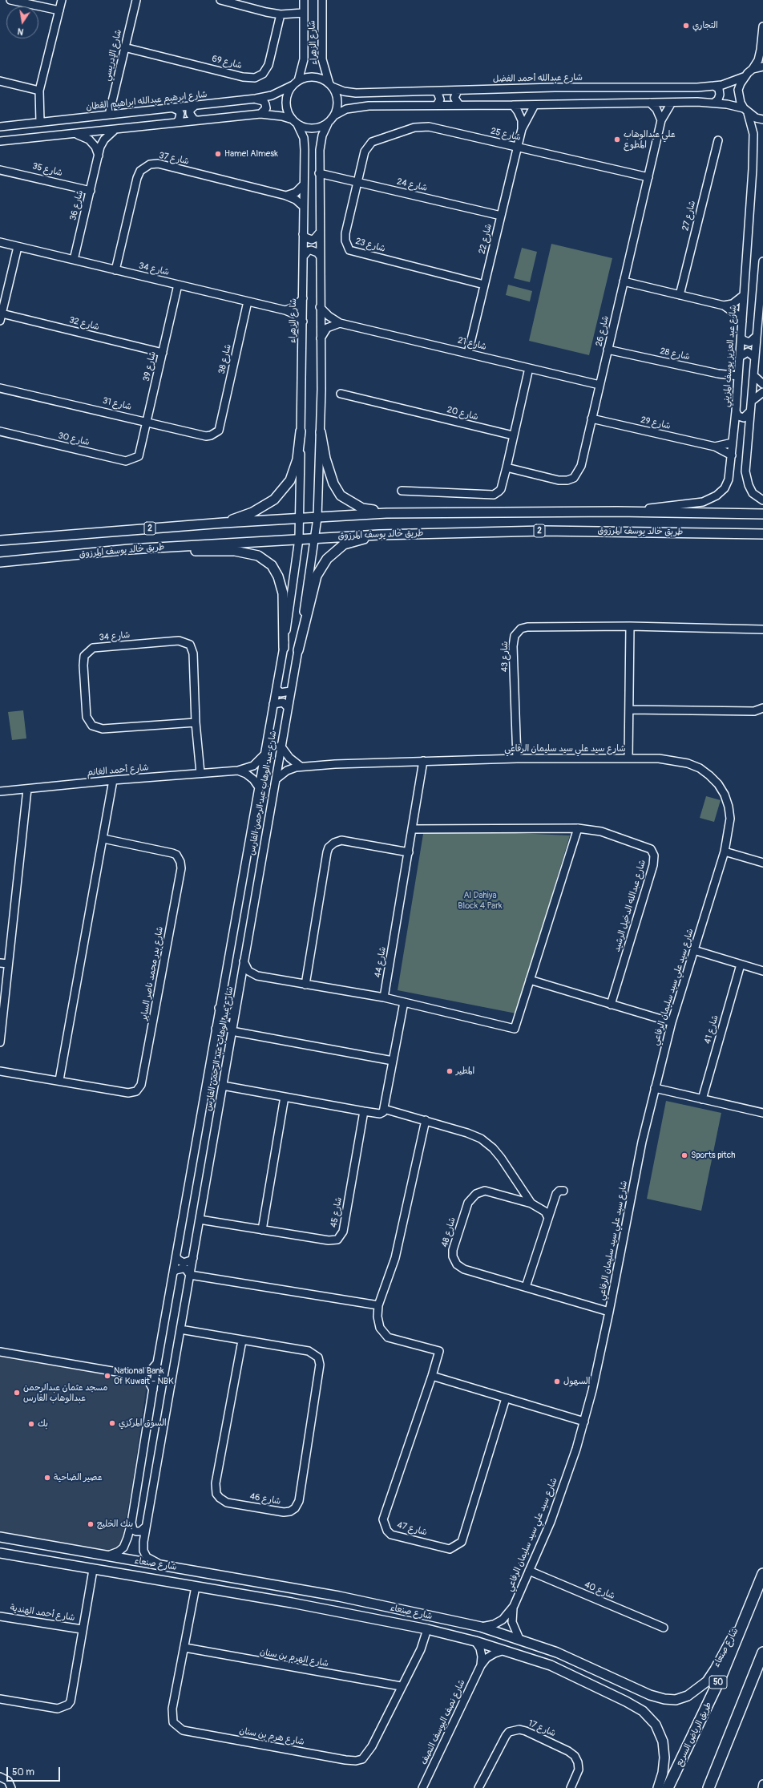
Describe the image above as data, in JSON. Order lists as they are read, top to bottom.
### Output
{
  "streets": {
    "highway": ["50", "طريق الرياض السريع"],
    "main road": ["2", "طريق خالد يوسف المرزوق", "شارع صنعاء"],
    "street": [
      "شارع الزهراء",
      "شارع الإدريسي",
      "شارع 69",
      "شارع عبدالله أحمد الفضل",
      "شارع ابرهيم عبدالله ابراهيم القطان",
      "شارع 25",
      "شارع 37",
      "شارع 35",
      "شارع 24",
      "شارع 36",
      "شارع 27",
      "شارع 22",
      "شارع 23",
      "شارع 34",
      "شارع 32",
      "شارع 26",
      "شارع 21",
      "شارع 28",
      "شارع عبد العزيز يوسف المزيني",
      "شارع 38",
      "شارع 39",
      "شارع 31",
      "شارع 20",
      "شارع 29",
      "شارع 30",
      "شارع 43",
      "شارع سيد علي سيد سليمان الرفاعي",
      "شارع أحمد الغانم",
      "شارع عبد الوهاب عبد الرحمن الفارس",
      "شارع عبدالله الدخيل الرشيد",
      "شارع 44",
      "شارع بدر محمد ناصر الساير",
      "شارع 41",
      "شارع 45",
      "شارع 48",
      "شارع 46",
      "شارع 47",
      "شارع 40",
      "شارع أحمد الهندية",
      "شارع الهرم بن سنان",
      "شارع نصف اليوسف النصف",
      "شارع 17",
      "شارع هرم بن سنان"
    ]
  },
  "crossings": [
    ["شارع الزهراء", "شارع عبدالله أحمد الفضل"],
    ["شارع الزهراء", "شارع ابرهيم عبدالله ابراهيم القطان"],
    ["شارع الزهراء", "شارع 37"],
    ["شارع الزهراء", "شارع 34"],
    ["شارع الزهراء", "2"],
    ["شارع الزهراء", "شارع عبد الوهاب عبد الرحمن الفارس"],
    ["شارع الإدريسي", "شارع 69"],
    ["شارع الإدريسي", "شارع ابرهيم عبدالله ابراهيم القطان"],
    ["شارع عبدالله أحمد الفضل", "شارع ابرهيم عبدالله ابراهيم القطان"],
    ["شارع عبدالله أحمد الفضل", "شارع عبد العزيز يوسف المزيني"],
    ["شارع 25", "شارع 22"],
    ["شارع 25", "شارع 23"],
    ["شارع 25", "شارع 26"],
    ["شارع 37", "شارع 34"],
    ["شارع 35", "شارع 36"],
    ["شارع 24", "شارع 22"],
    ["شارع 24", "شارع 23"],
    ["شارع 36", "شارع 34"],
    ["شارع 22", "شارع 23"],
    ["شارع 22", "شارع 21"],
    ["شارع 34", "شارع 38"],
    ["شارع 34", "شارع 39"],
    ["شارع 34", "شارع أحمد الغانم"],
    ["شارع 32", "شارع 39"],
    ["شارع 26", "شارع 21"],
    ["شارع 26", "شارع 28"],
    ["شارع 26", "شارع 29"],
    ["شارع 28", "شارع عبد العزيز يوسف المزيني"],
    ["شارع عبد العزيز يوسف المزيني", "شارع 29"],
    ["شارع عبد العزيز يوسف المزيني", "2"],
    ["شارع 38", "شارع 31"],
    ["شارع 39", "شارع 31"],
    ["شارع 39", "شارع 30"],
    ["2", "شارع عبد الوهاب عبد الرحمن الفارس"],
    ["طريق خالد يوسف المرزوق", "شارع عبد الوهاب عبد الرحمن الفارس"],
    ["شارع 43", "شارع سيد علي سيد سليمان الرفاعي"],
    ["شارع سيد علي سيد سليمان الرفاعي", "شارع عبد الوهاب عبد الرحمن الفارس"],
    ["شارع سيد علي سيد سليمان الرفاعي", "شارع 44"],
    ["شارع سيد علي سيد سليمان الرفاعي", "شارع 48"],
    ["شارع سيد علي سيد سليمان الرفاعي", "شارع صنعاء"],
    ["شارع سيد علي سيد سليمان الرفاعي", "شارع 40"],
    ["شارع أحمد الغانم", "شارع عبد الوهاب عبد الرحمن الفارس"],
    ["شارع عبد الوهاب عبد الرحمن الفارس", "شارع 45"],
    ["شارع عبد الوهاب عبد الرحمن الفارس", "شارع 46"],
    ["شارع عبد الوهاب عبد الرحمن الفارس", "شارع صنعاء"],
    ["شارع عبدالله الدخيل الرشيد", "شارع 44"],
    ["شارع صنعاء", "شارع أحمد الهندية"],
    ["شارع صنعاء", "طريق الرياض السريع"],
    ["شارع صنعاء", "شارع هرم بن سنان"],
    ["شارع الهرم بن سنان", "شارع هرم بن سنان"]
  ],
  "parks": ["Al Dahiya Block 4 Park"],
  "places": [
    "التجاري",
    "علي عبدالوهاب المطوع",
    "Hamel Almesk",
    "المطير",
    "Sports pitch",
    "National Bank Of Kuwait - NBK",
    "السهول",
    "مسجد عثمان عبدالرحمن عبدالوهاب الفارس",
    "السوق المركزي",
    "بك",
    "عصير الضاحية",
    "بنك الخليج"
  ],
  "scale_bar": "50 m",
  "north": "bottom"
}
